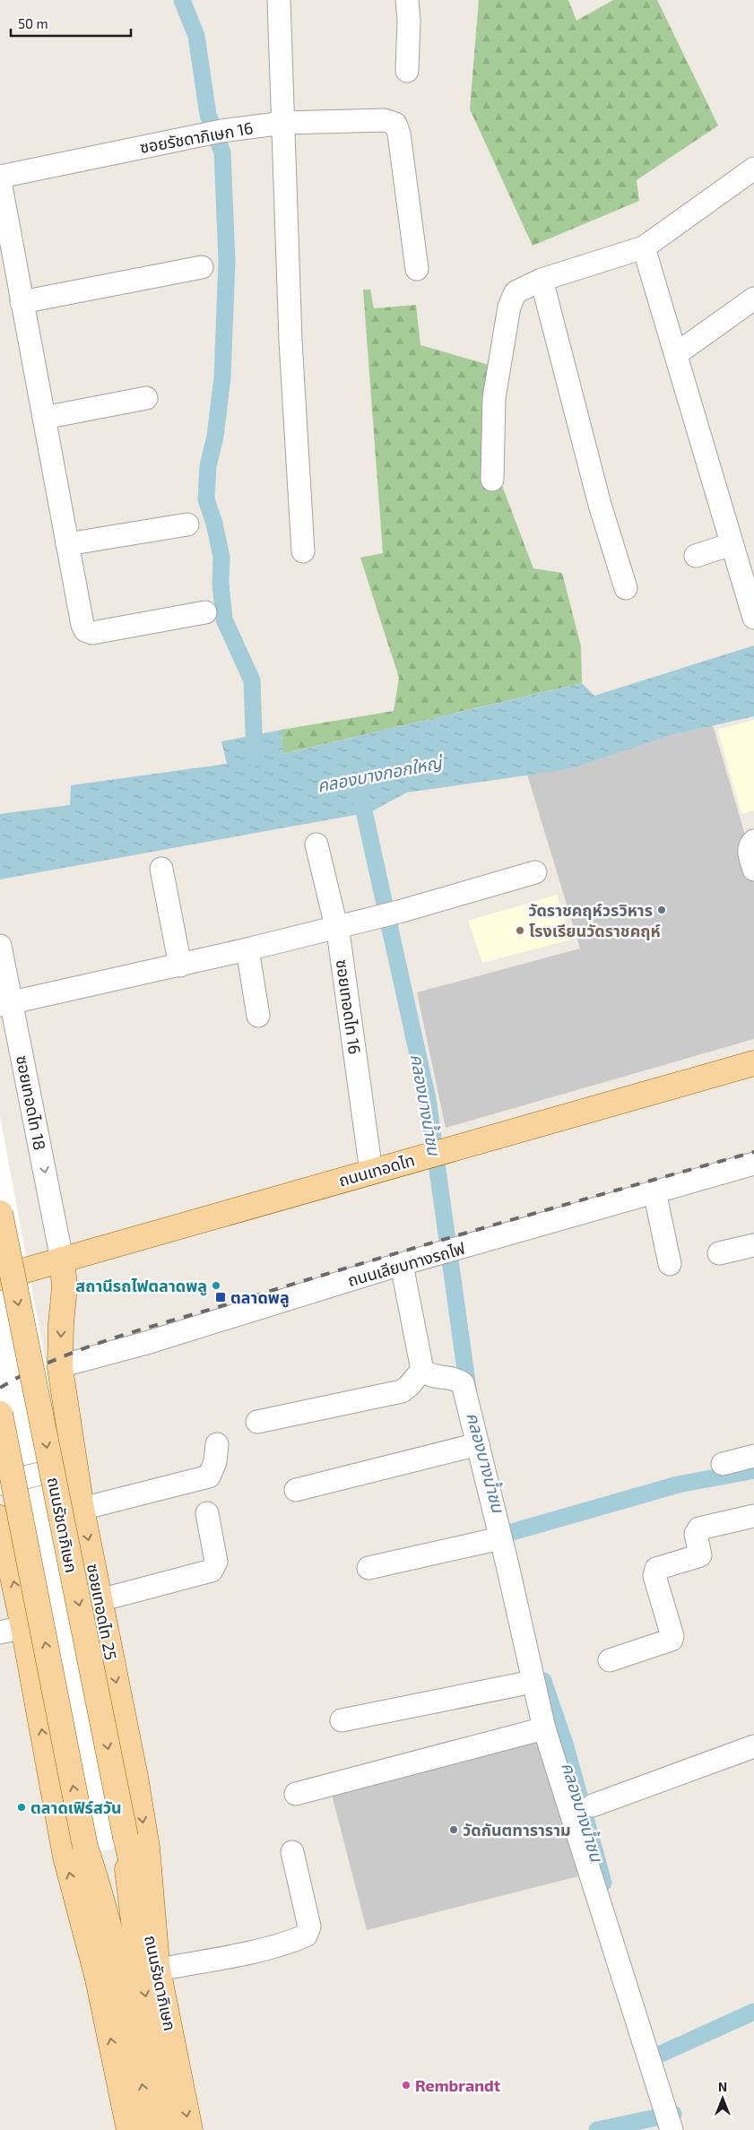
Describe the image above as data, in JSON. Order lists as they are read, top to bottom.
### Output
{
  "streets": {
    "main road": ["ถนนเทอดไท", "ถนนรัชดาภิเษก", "ซอยเทอดไท 25"],
    "street": [
      "ซอยรัชดาภิเษก 16",
      "ซอยเทอดไท 16",
      "ซอยเทอดไท 18",
      "ถนนเลียบทางรถไฟ"
    ]
  },
  "crossings": [
    ["ซอยเทอดไท 16", "ถนนเทอดไท"],
    ["ซอยเทอดไท 18", "ถนนเทอดไท"],
    ["ซอยเทอดไท 18", "ซอยเทอดไท 25"],
    ["ถนนเทอดไท", "ซอยเทอดไท 25"],
    ["ถนนเลียบทางรถไฟ", "ซอยเทอดไท 25"],
    ["ถนนรัชดาภิเษก", "ซอยเทอดไท 25"]
  ],
  "one_way": ["ซอยเทอดไท 18"],
  "water": ["คลองบางกอกใหญ่", "คลองบางน้ำชน"],
  "places": {
    "other": [
      "วัดราชคฤห์วรวิหาร",
      "โรงเรียนวัดราชคฤห์",
      "สถานีรถไฟตลาดพลู",
      "ตลาดเฟิร์สวัน",
      "วัดกันตทาราราม",
      "Rembrandt"
    ],
    "transit": ["ตลาดพลู"]
  },
  "scale_bar": "50 m",
  "north": "top"
}
